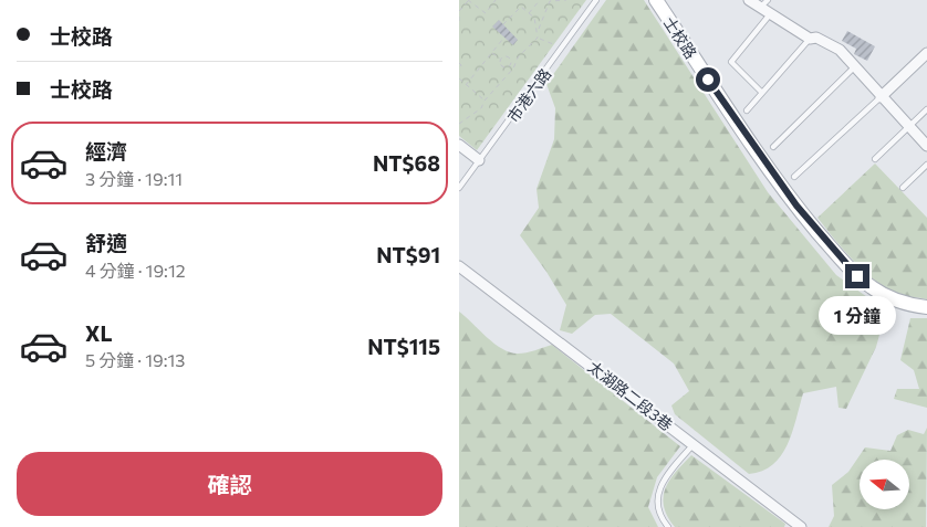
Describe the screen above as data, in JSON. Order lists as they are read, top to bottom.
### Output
{
  "streets": {
    "street": ["士校路", "太湖路二段3巷"],
    "lane": ["市港六路"]
  },
  "north": "left",
  "page": {
    "banner": ["士校路", "士校路"],
    "list": [
      {
        "name": "經濟",
        "note": "3 分鐘 · 19:11",
        "value": "NT$68"
      },
      {
        "name": "舒適",
        "note": "4 分鐘 · 19:12",
        "value": "NT$91"
      },
      {
        "name": "XL",
        "note": "5 分鐘 · 19:13",
        "value": "NT$115"
      }
    ],
    "bubble": "1 分鐘",
    "buttons": "確認"
  }
}
